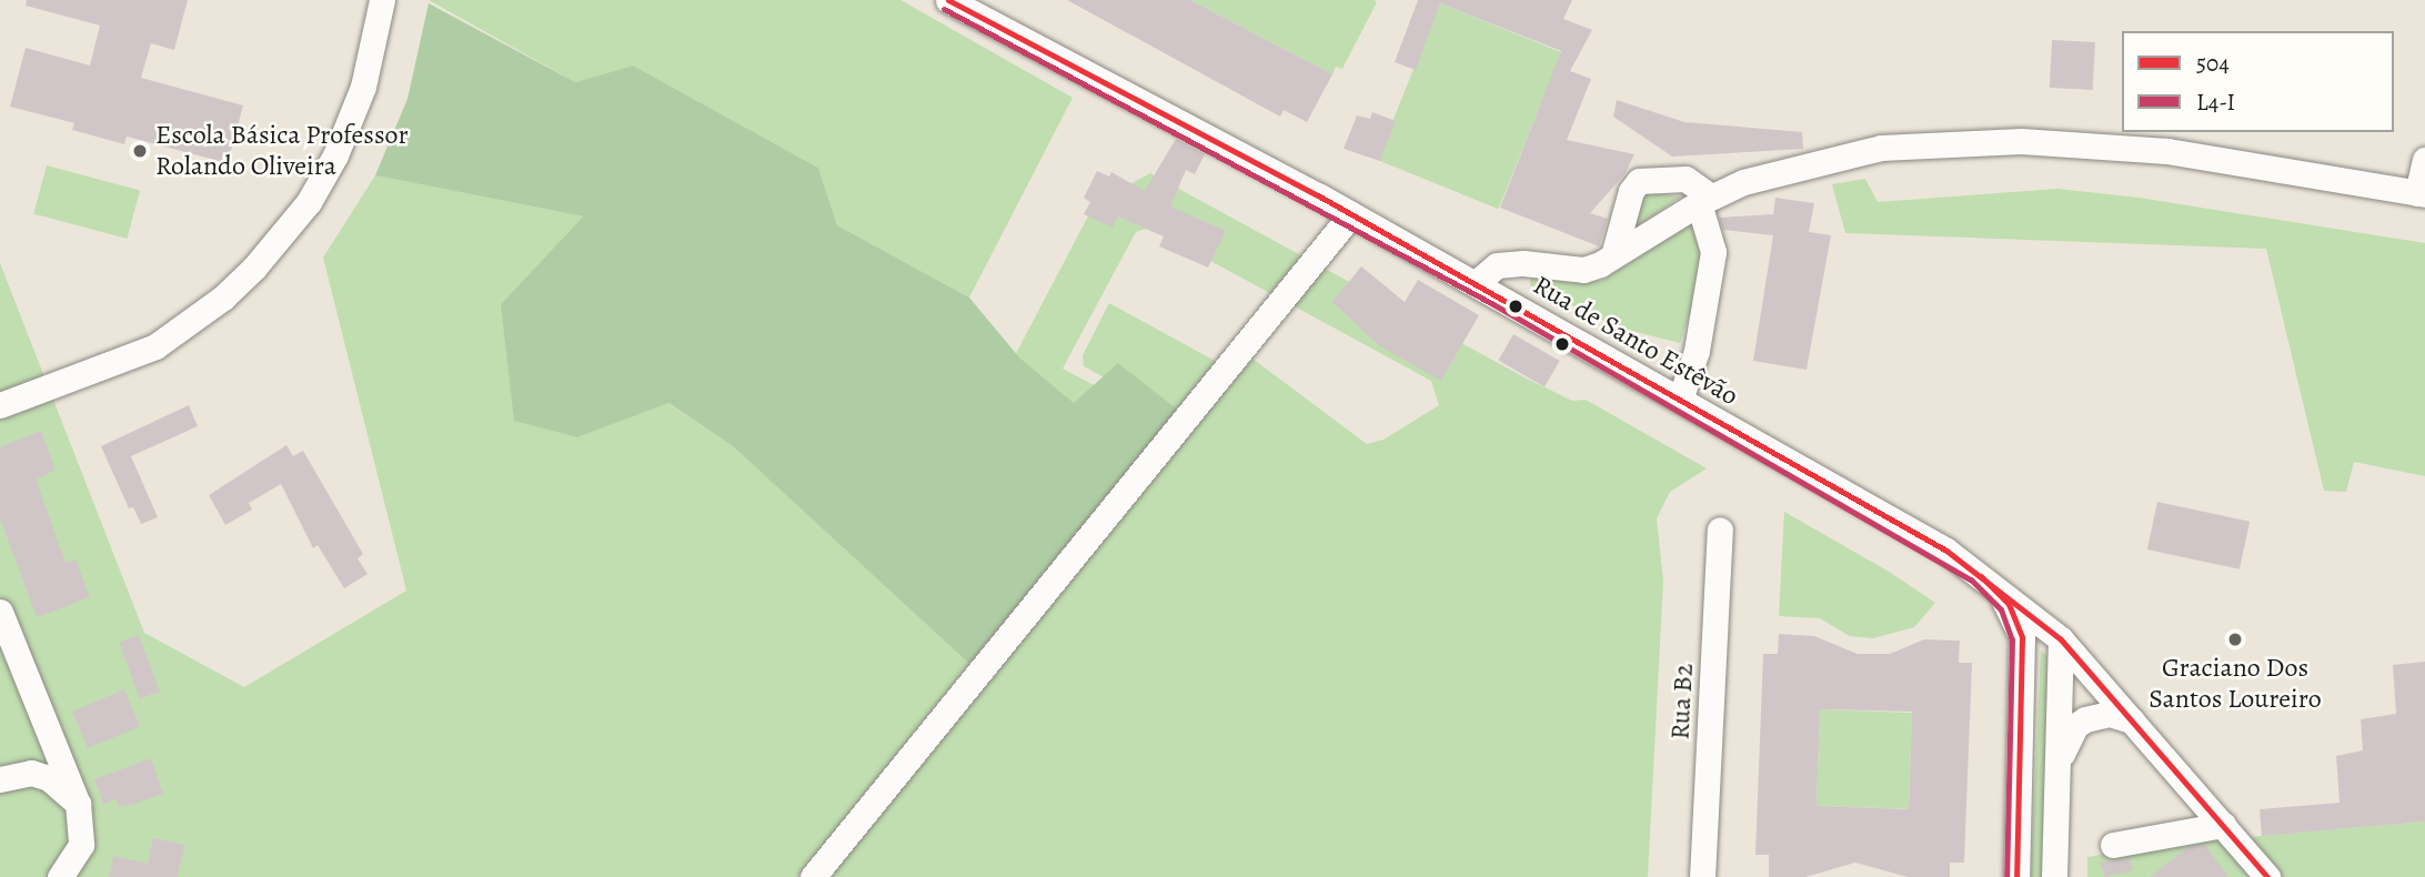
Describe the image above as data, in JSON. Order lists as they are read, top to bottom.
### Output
{
  "streets": {
    "street": ["Rua de Santo Estêvão", "Rua B2"]
  },
  "places": ["Escola Básica Professor Rolando Oliveira", "Graciano Dos Santos Loureiro"],
  "lines": ["transit line 504", "transit line L4-I"],
  "legend": ["504", "L4-I"]
}
